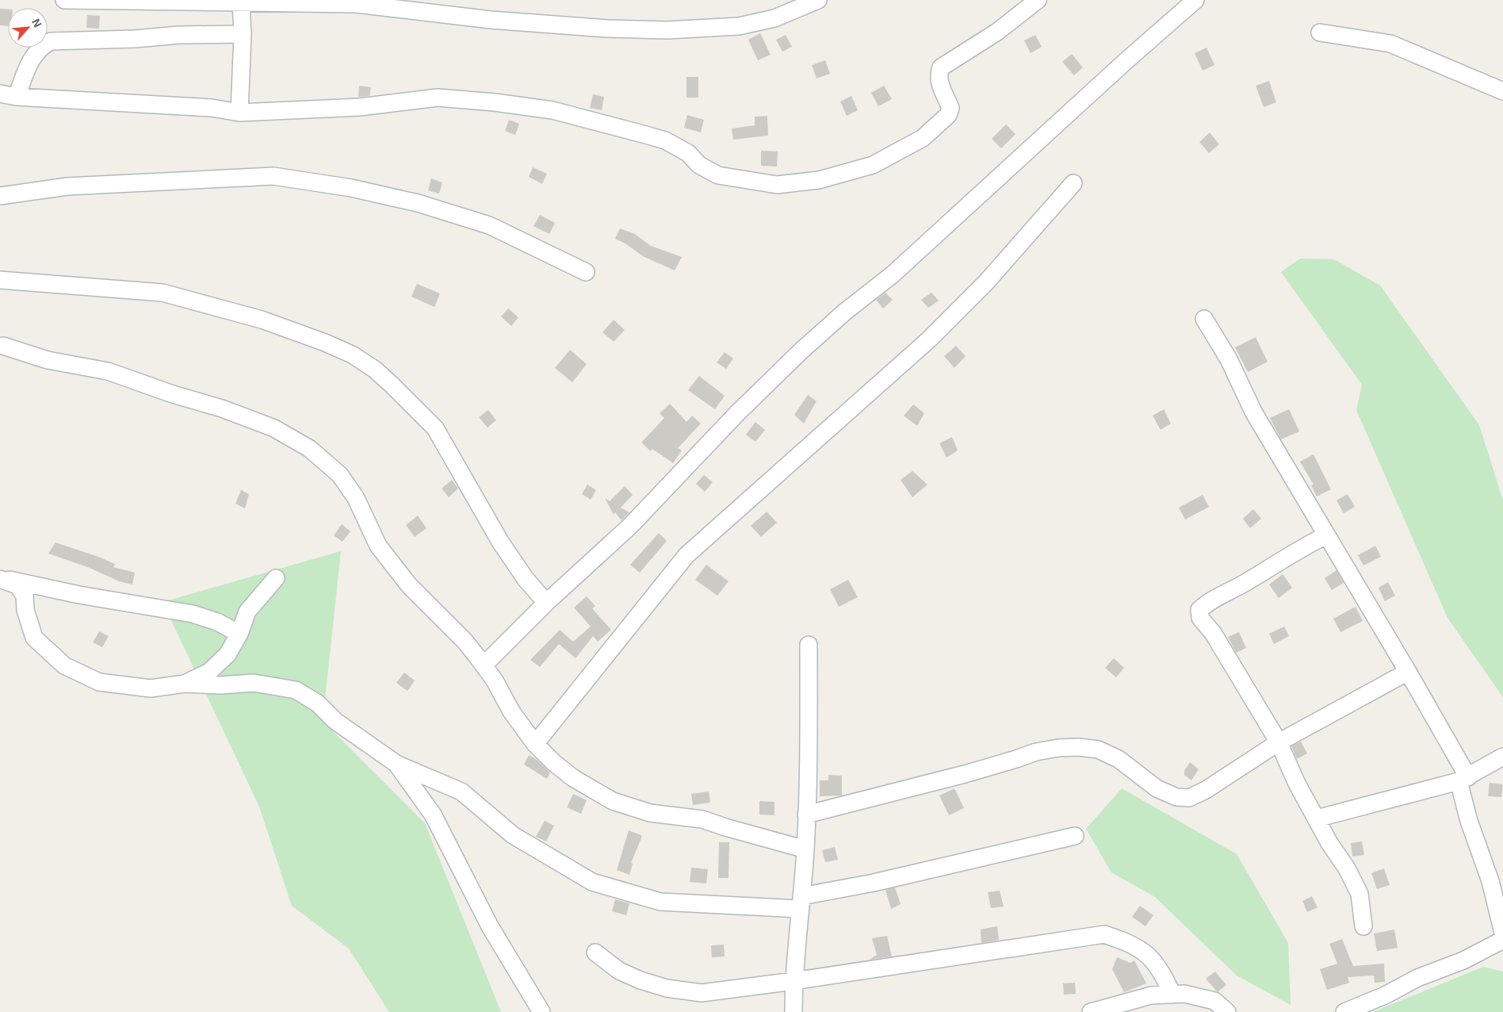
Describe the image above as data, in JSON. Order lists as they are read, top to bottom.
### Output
{
  "north": "top right"
}
